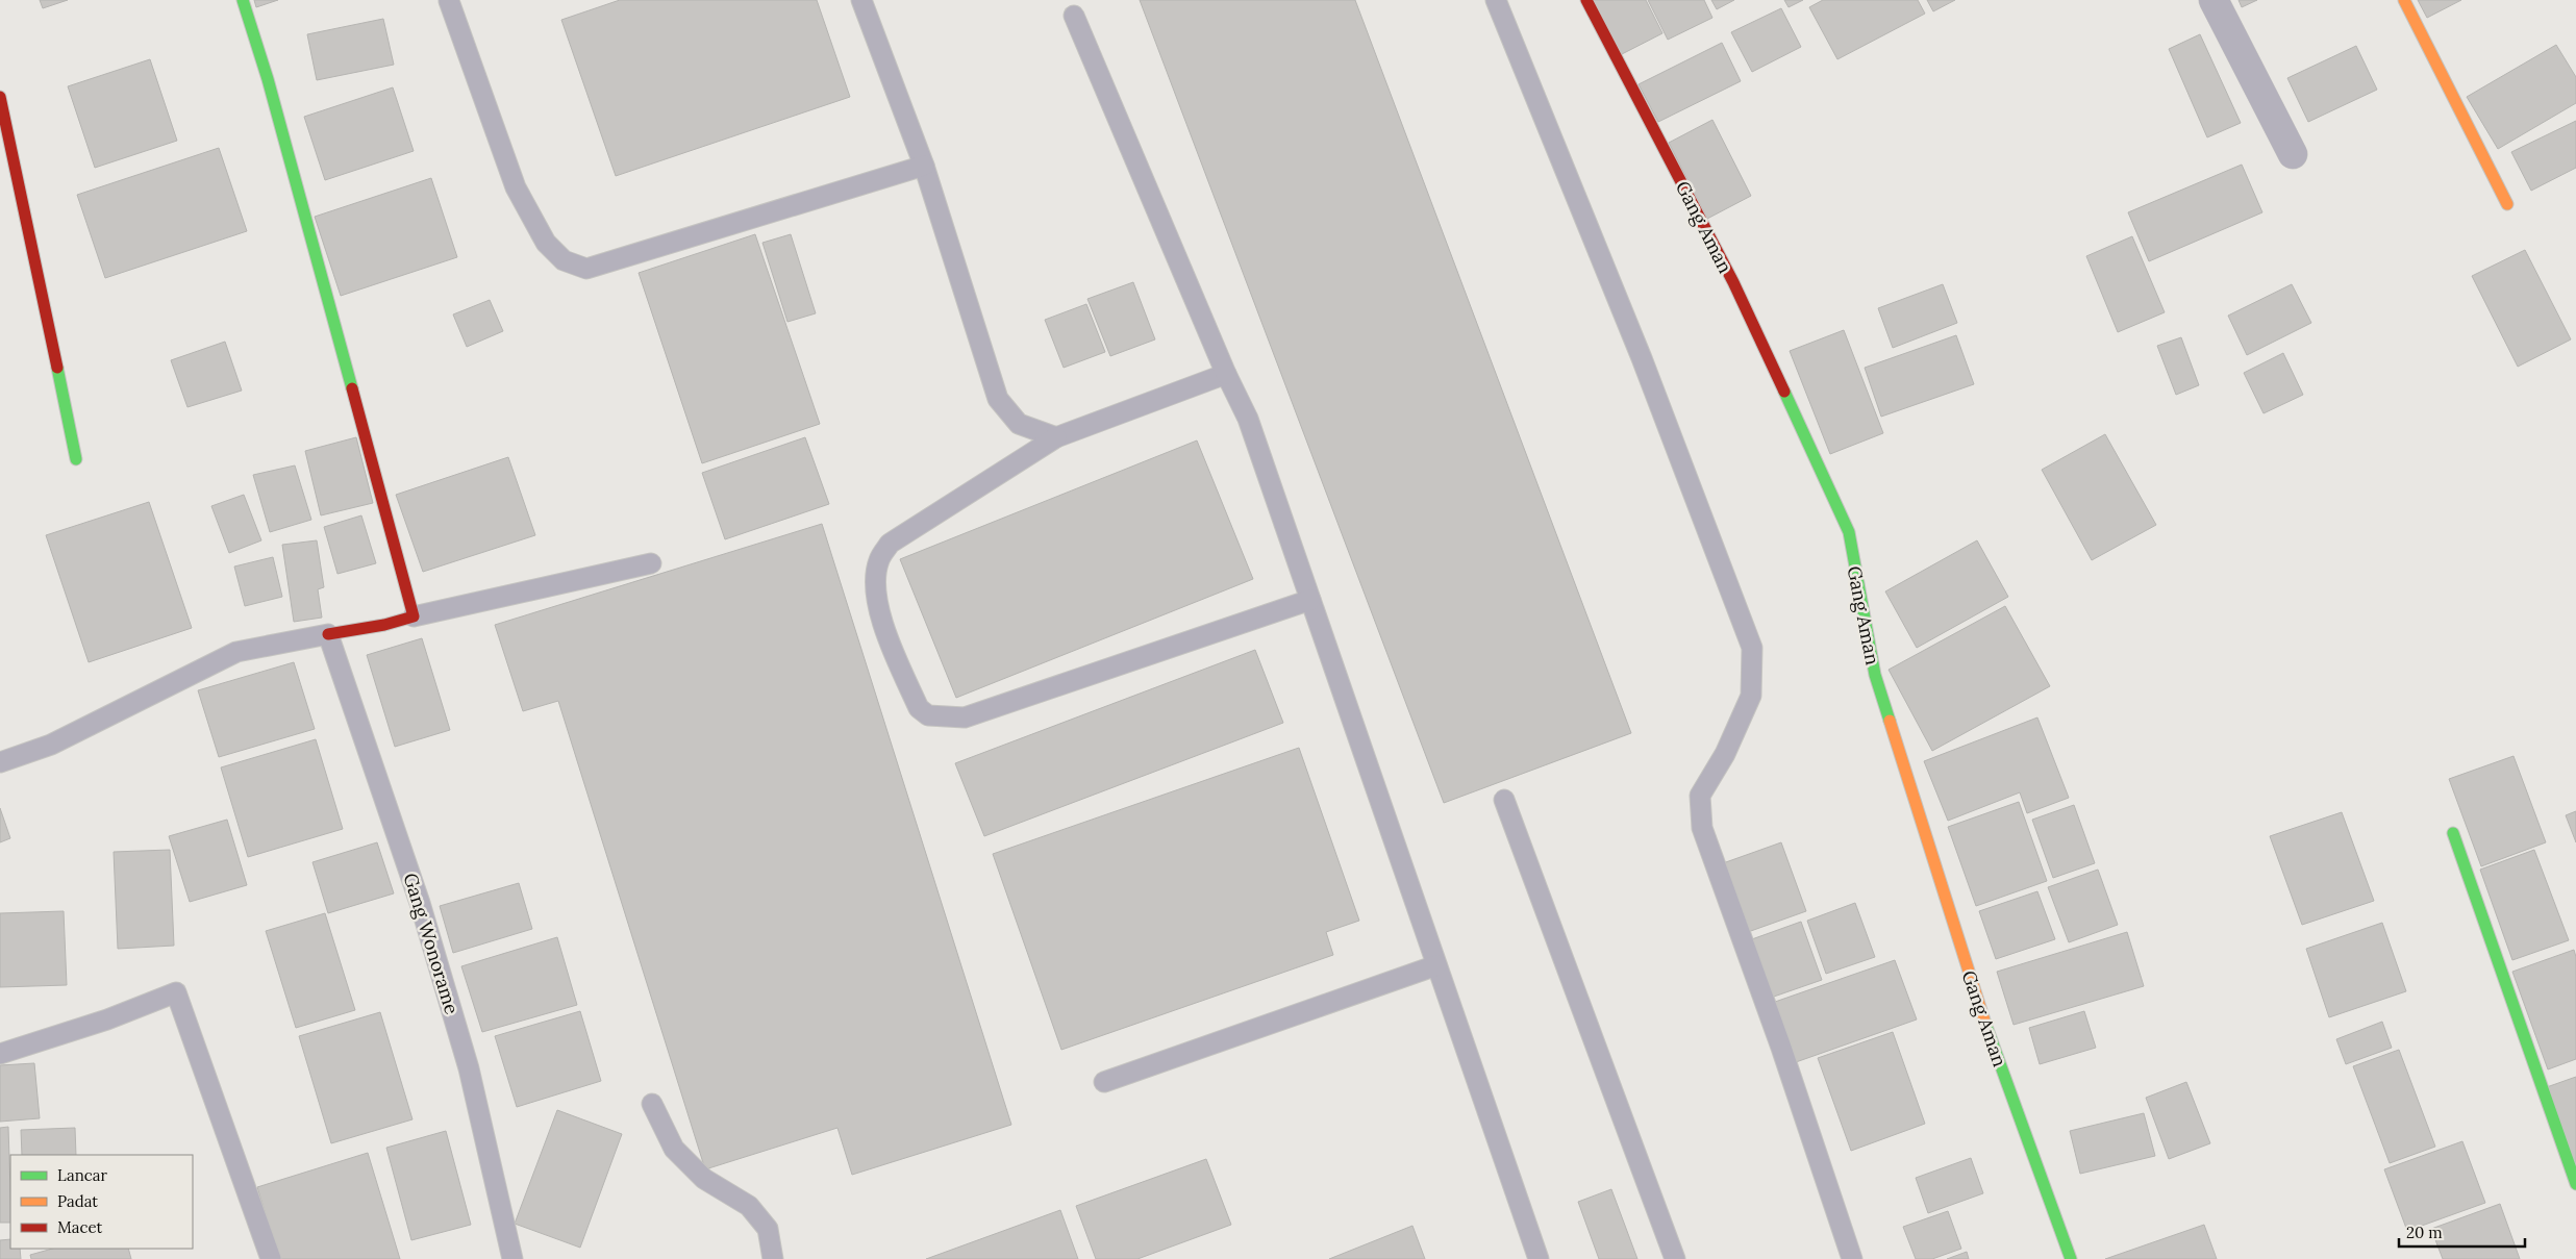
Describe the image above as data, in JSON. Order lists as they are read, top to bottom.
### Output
{
  "streets": {
    "street": ["Gang Aman"],
    "lane": ["Gang Wonorame"]
  },
  "legend": ["Lancar", "Padat", "Macet"],
  "scale_bar": "20 m"
}
